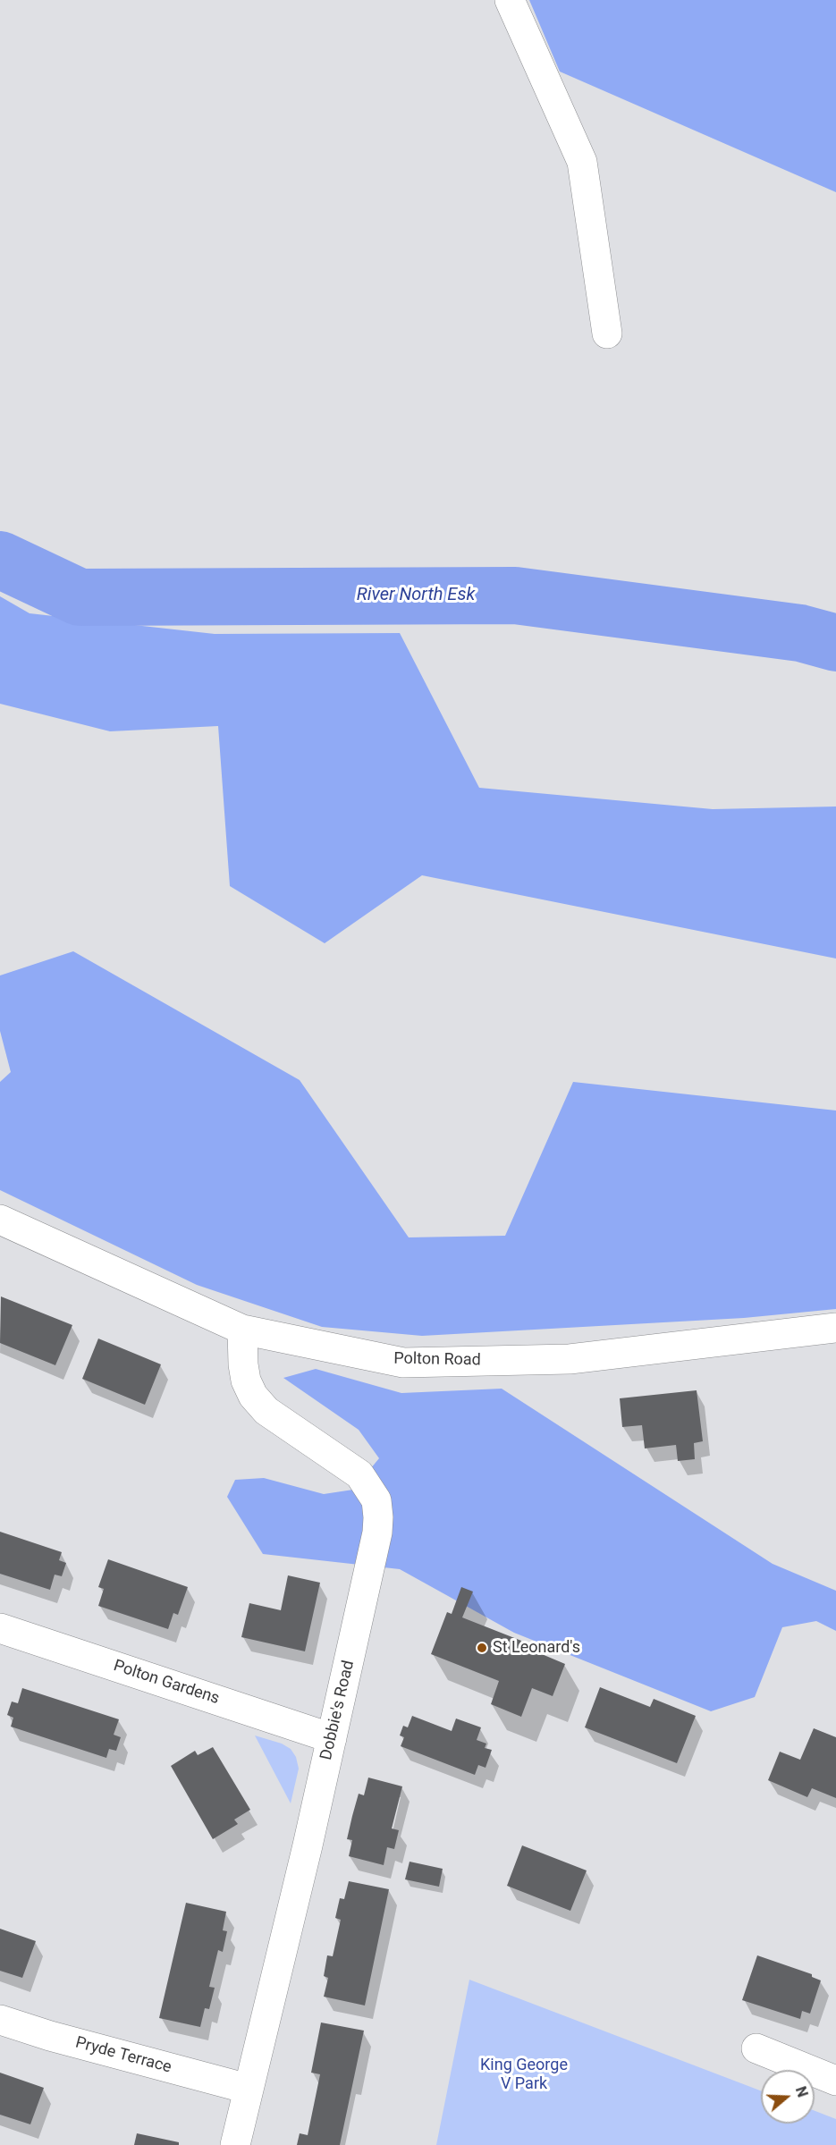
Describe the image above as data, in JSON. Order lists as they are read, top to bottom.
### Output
{
  "streets": {
    "street": [
      "Polton Road",
      "Polton Gardens",
      "Dobbie's Road",
      "Pryde Terrace"
    ]
  },
  "crossings": [
    ["Polton Road", "Dobbie's Road"],
    ["Polton Gardens", "Dobbie's Road"],
    ["Dobbie's Road", "Pryde Terrace"]
  ],
  "water": ["River North Esk"],
  "parks": ["King George V Park"],
  "places": ["St Leonard's"],
  "north": "right"
}
